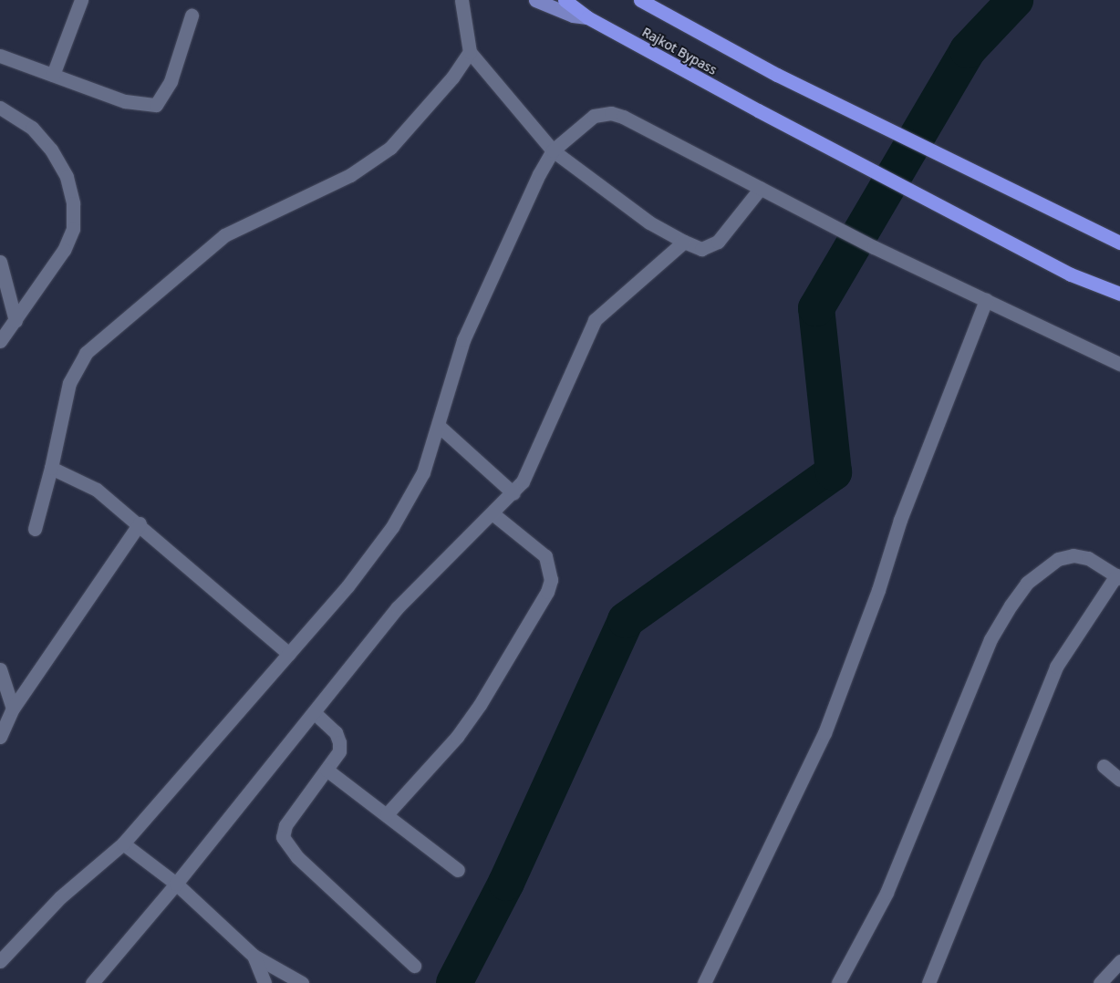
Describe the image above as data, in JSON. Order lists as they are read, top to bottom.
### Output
{
  "streets": {
    "highway": ["Rajkot Bypass"]
  }
}
